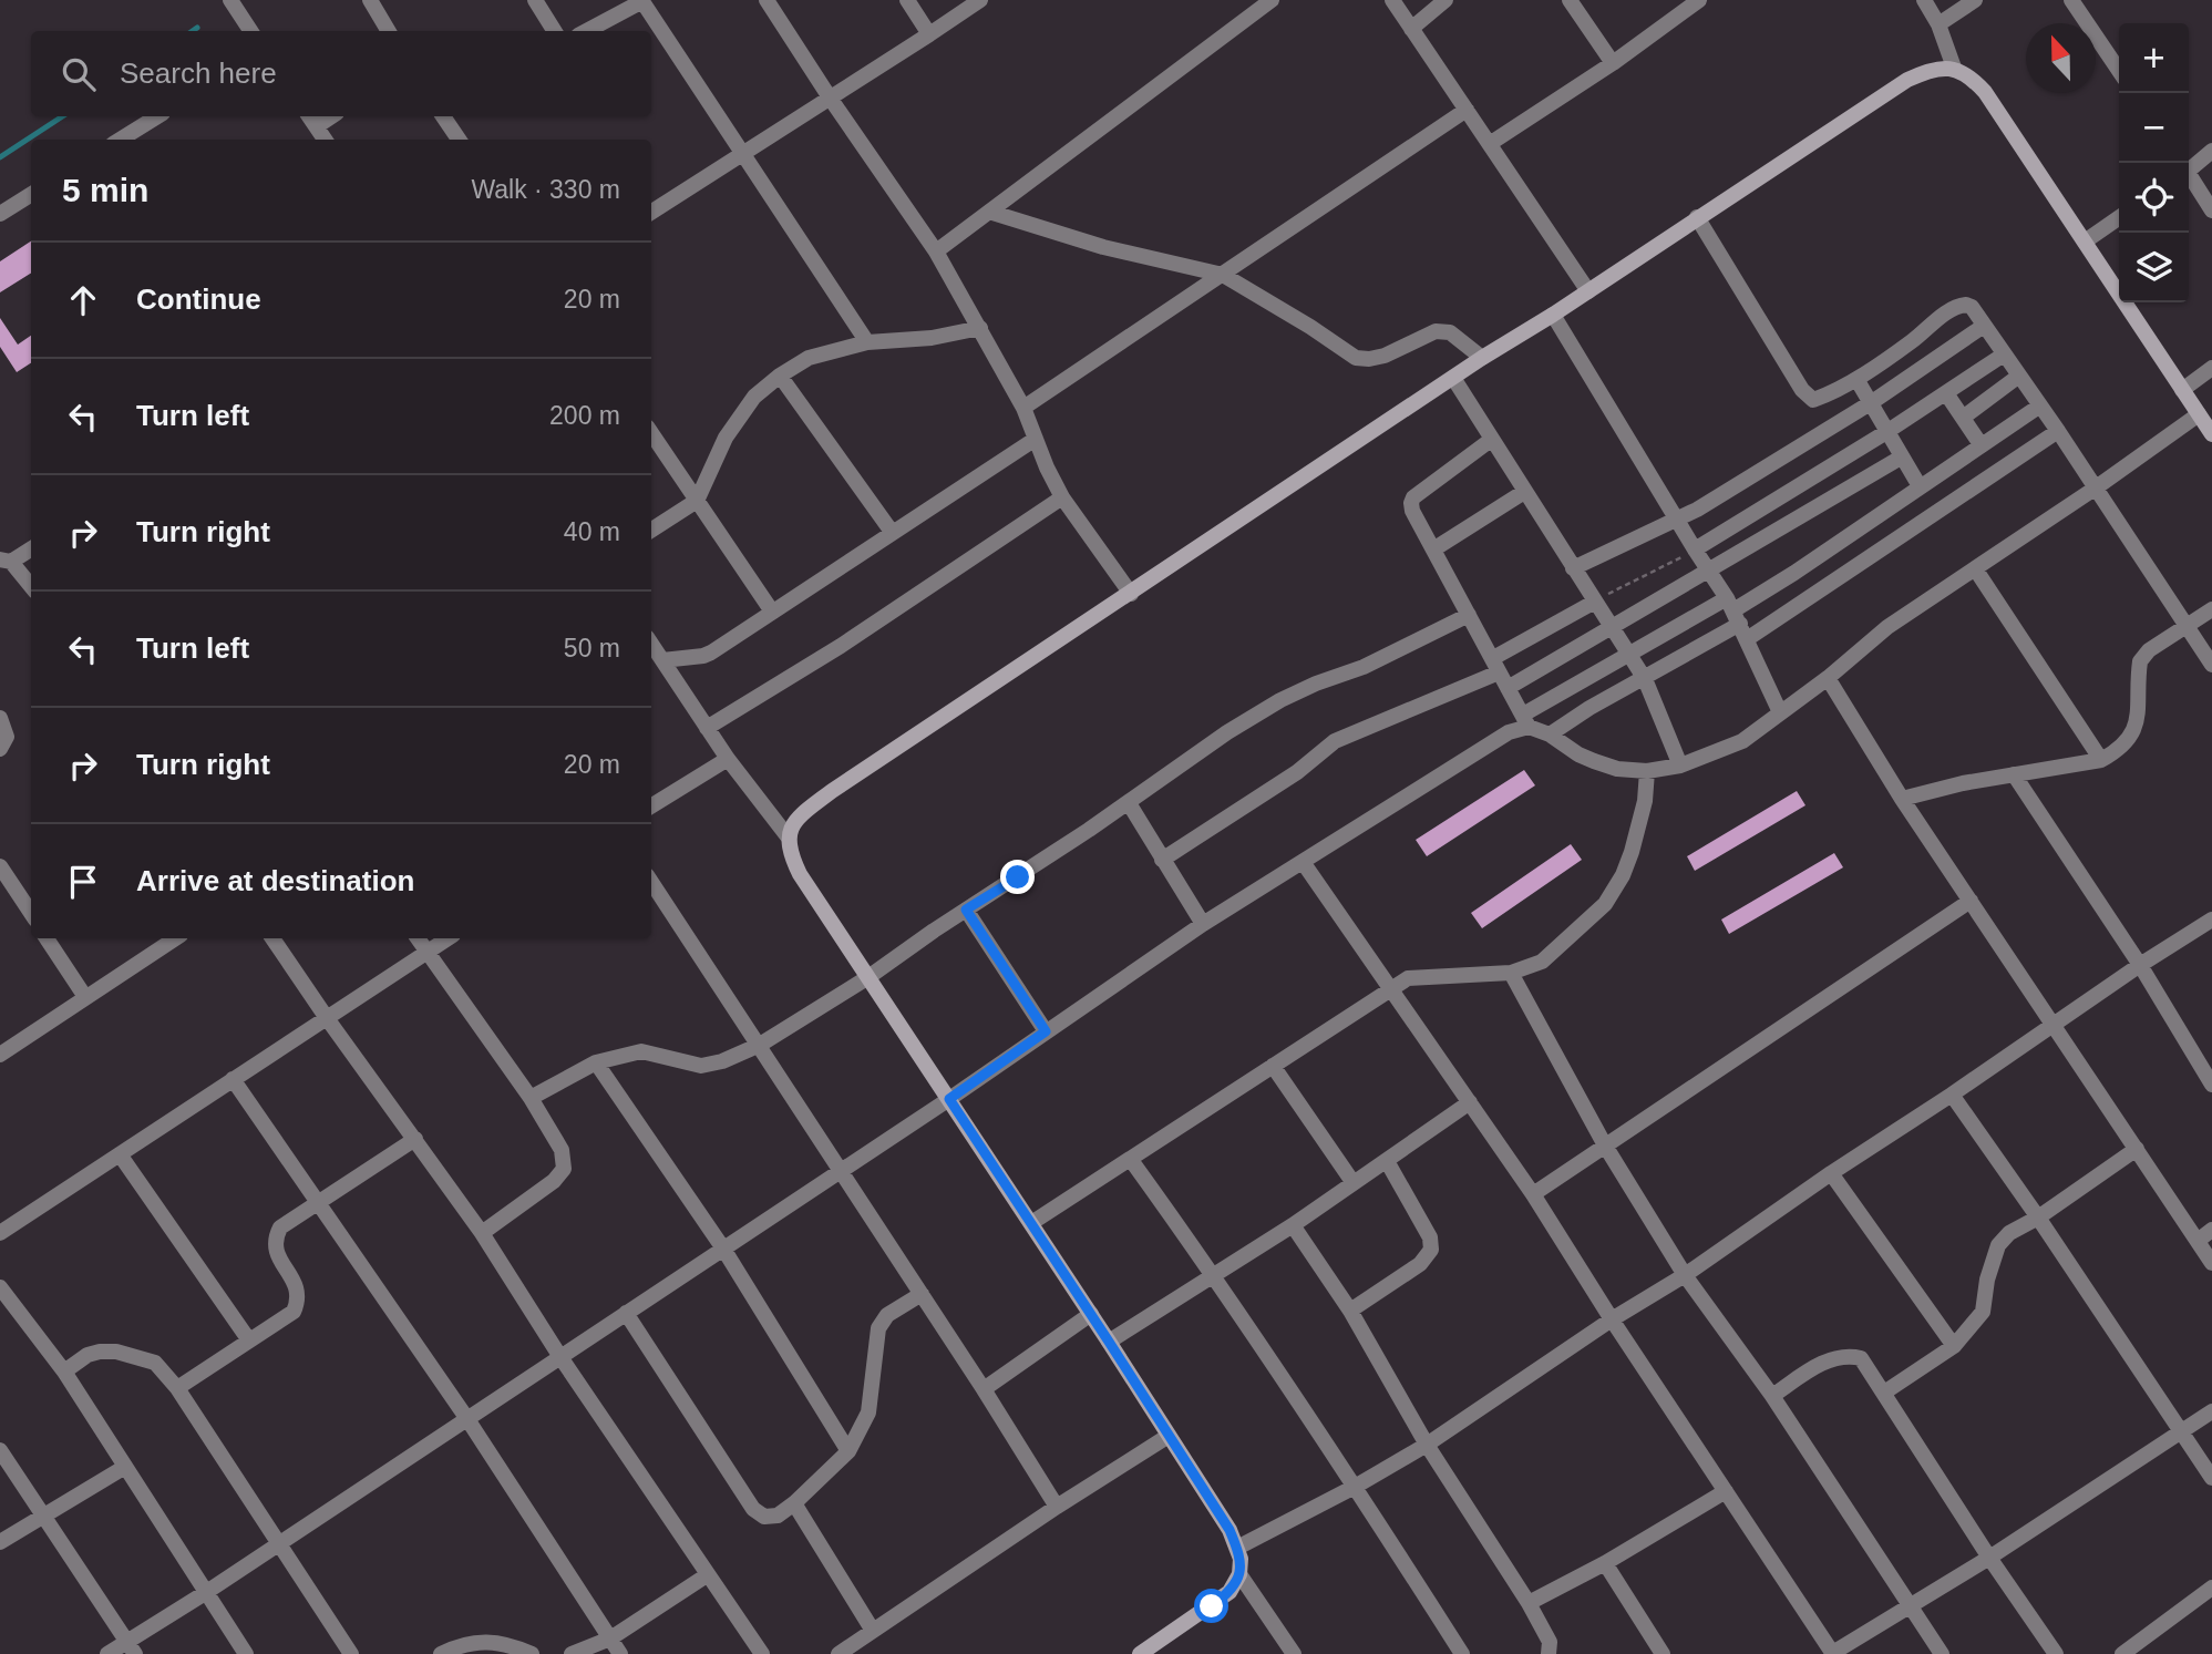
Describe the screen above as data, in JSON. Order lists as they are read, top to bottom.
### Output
{
  "north": "top",
  "page": {
    "map_buttons": ["+", "−"],
    "search": "Search here",
    "heading": ["5 min", "Walk · 330 m"],
    "list": [
      ["Continue", "20 m"],
      ["Turn left", "200 m"],
      ["Turn right", "40 m"],
      ["Turn left", "50 m"],
      ["Turn right", "20 m"],
      "Arrive at destination"
    ]
  }
}
